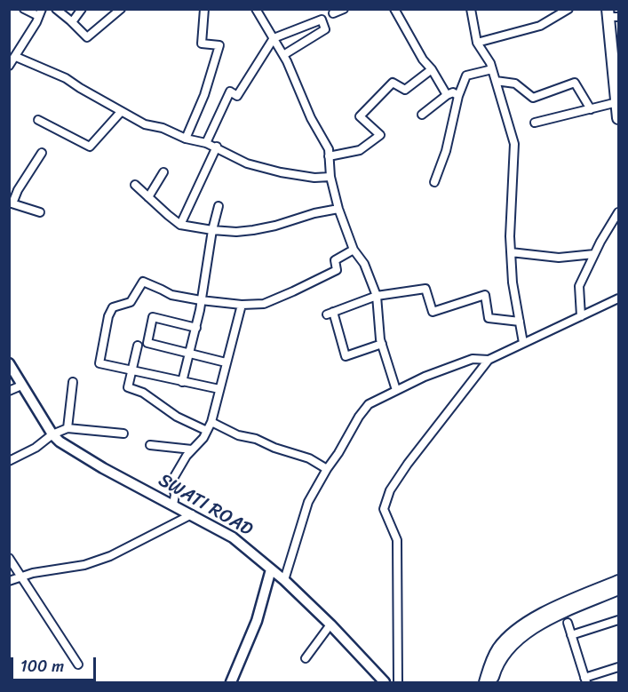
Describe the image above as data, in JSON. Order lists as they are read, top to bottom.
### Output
{
  "streets": {
    "street": ["SWATI ROAD"]
  },
  "scale_bar": "100 m"
}
